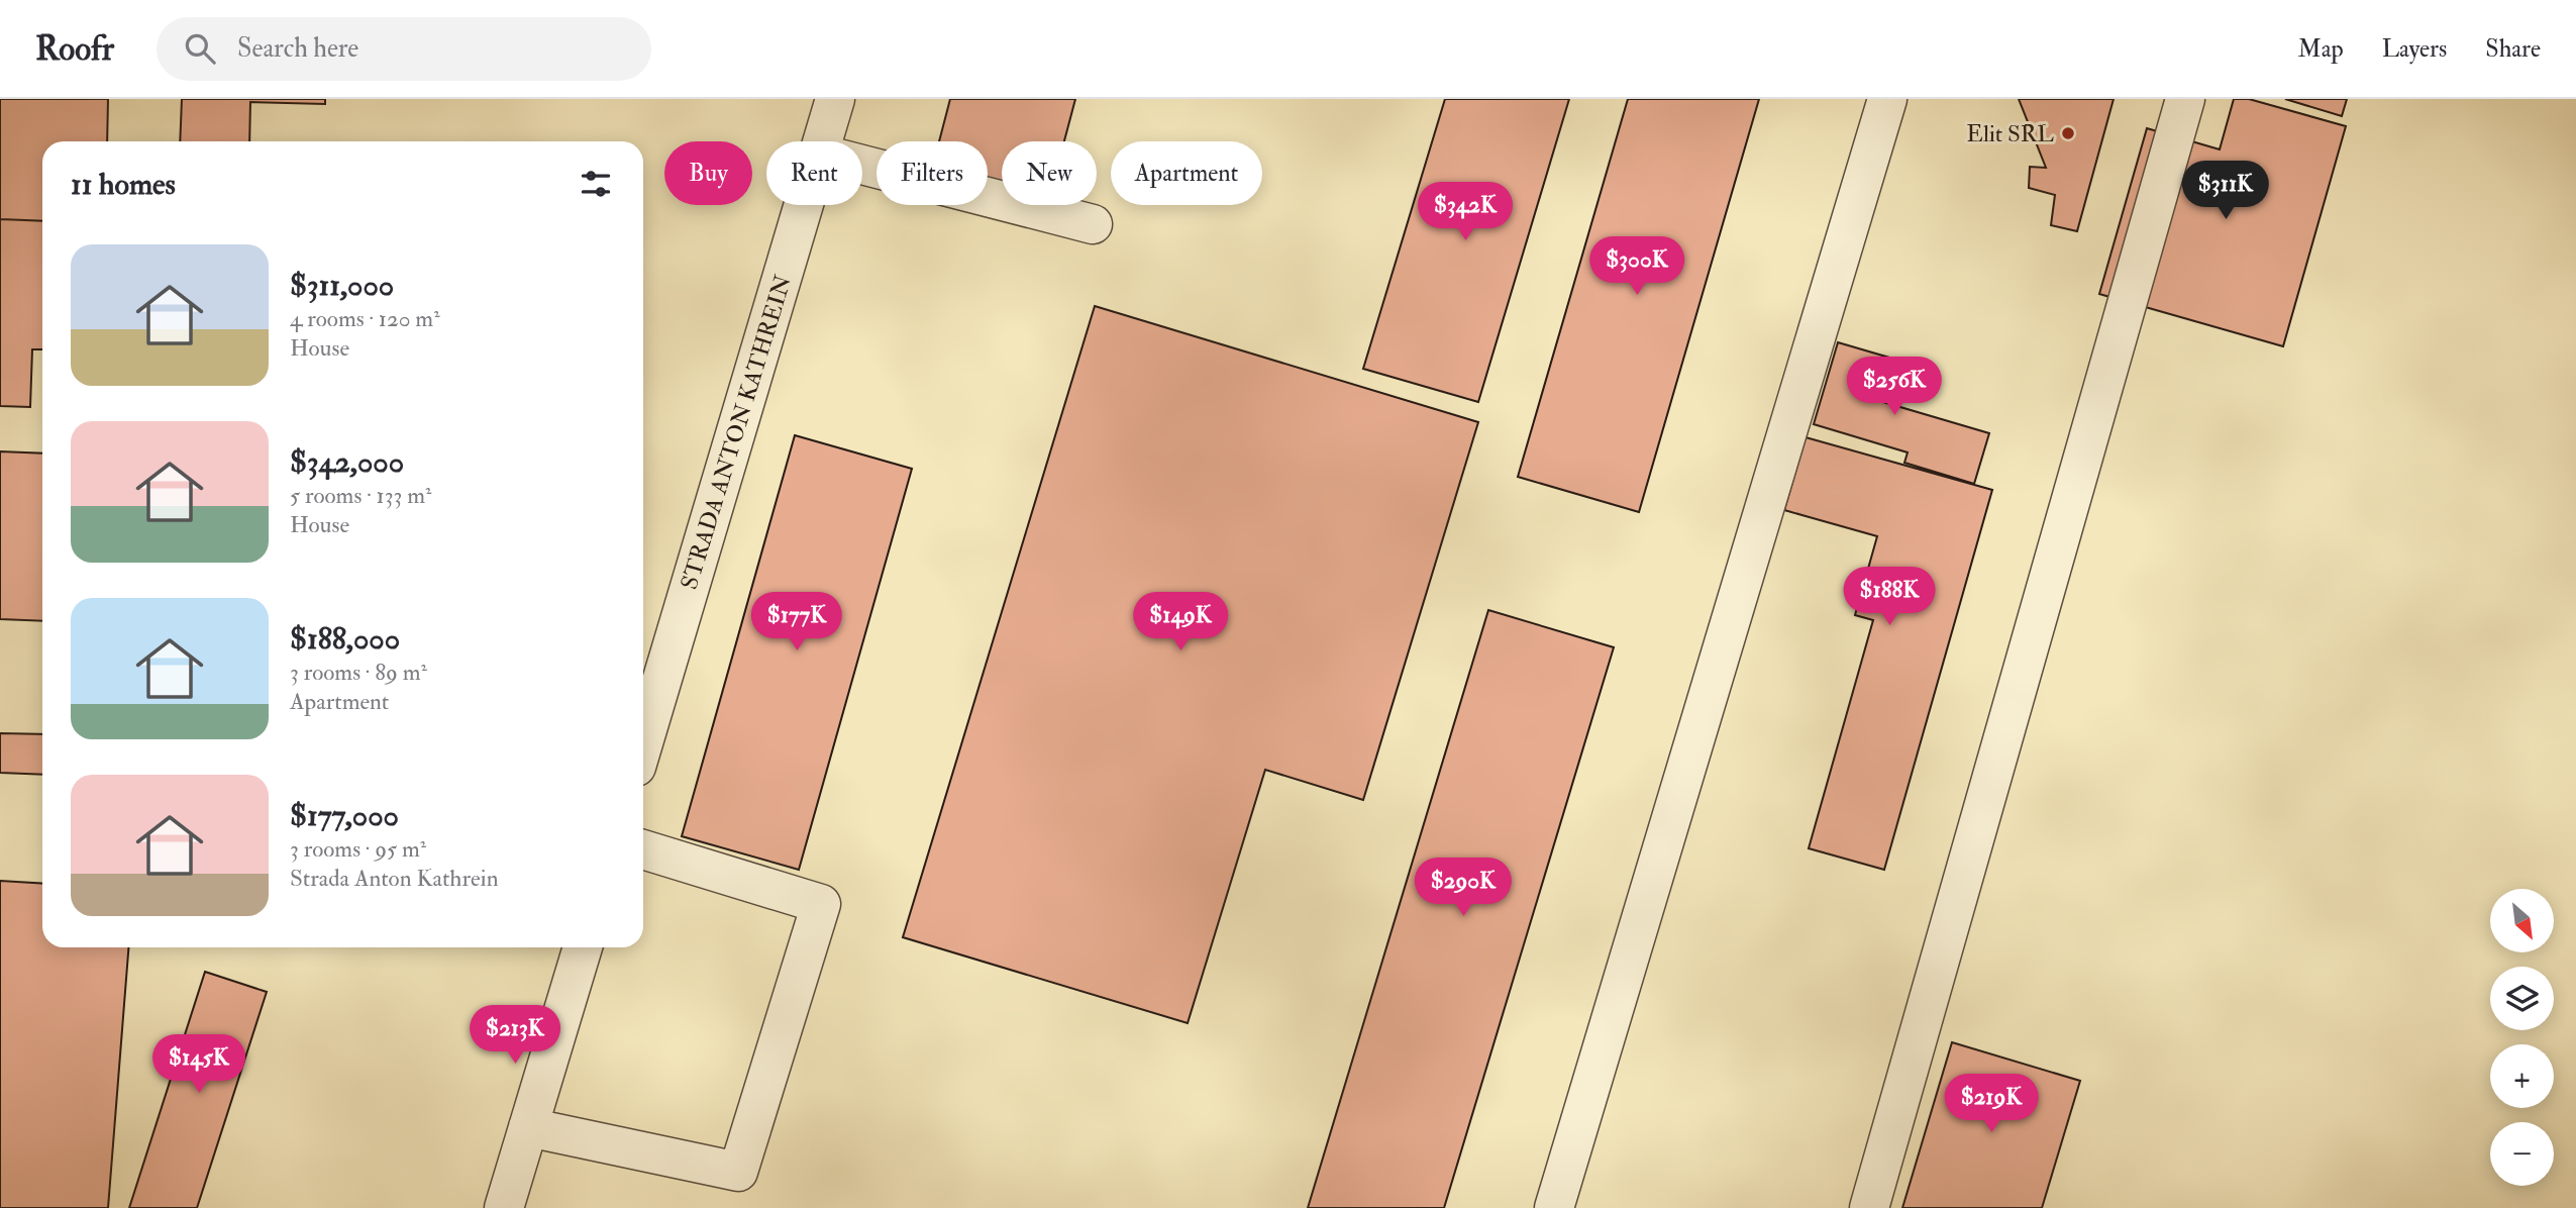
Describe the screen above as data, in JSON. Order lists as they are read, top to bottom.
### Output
{
  "streets": {
    "street": ["STRADA ANTON KATHREIN"]
  },
  "places": ["Elit SRL"],
  "north": "bottom right",
  "page": {
    "header": "Roofr",
    "search": "Search here",
    "nav": ["Map", "Layers", "Share"],
    "chip": [
      "Buy",
      "Rent",
      "Filters",
      "New",
      "Apartment"
    ],
    "heading": "11 homes",
    "price": [
      "$311K",
      "$342K",
      "$300K",
      "$256K",
      "$188K",
      "$177K",
      "$149K",
      "$290K",
      "$213K",
      "$145K",
      "$219K"
    ],
    "list": [
      {
        "name": "$311,000",
        "note": "4 rooms · 120 m² · House"
      },
      {
        "name": "$342,000",
        "note": "5 rooms · 133 m² · House"
      },
      {
        "name": "$188,000",
        "note": "3 rooms · 89 m² · Apartment"
      },
      {
        "name": "$177,000",
        "note": "3 rooms · 95 m² · Strada Anton Kathrein"
      }
    ],
    "map_buttons": ["+", "−"]
  }
}
